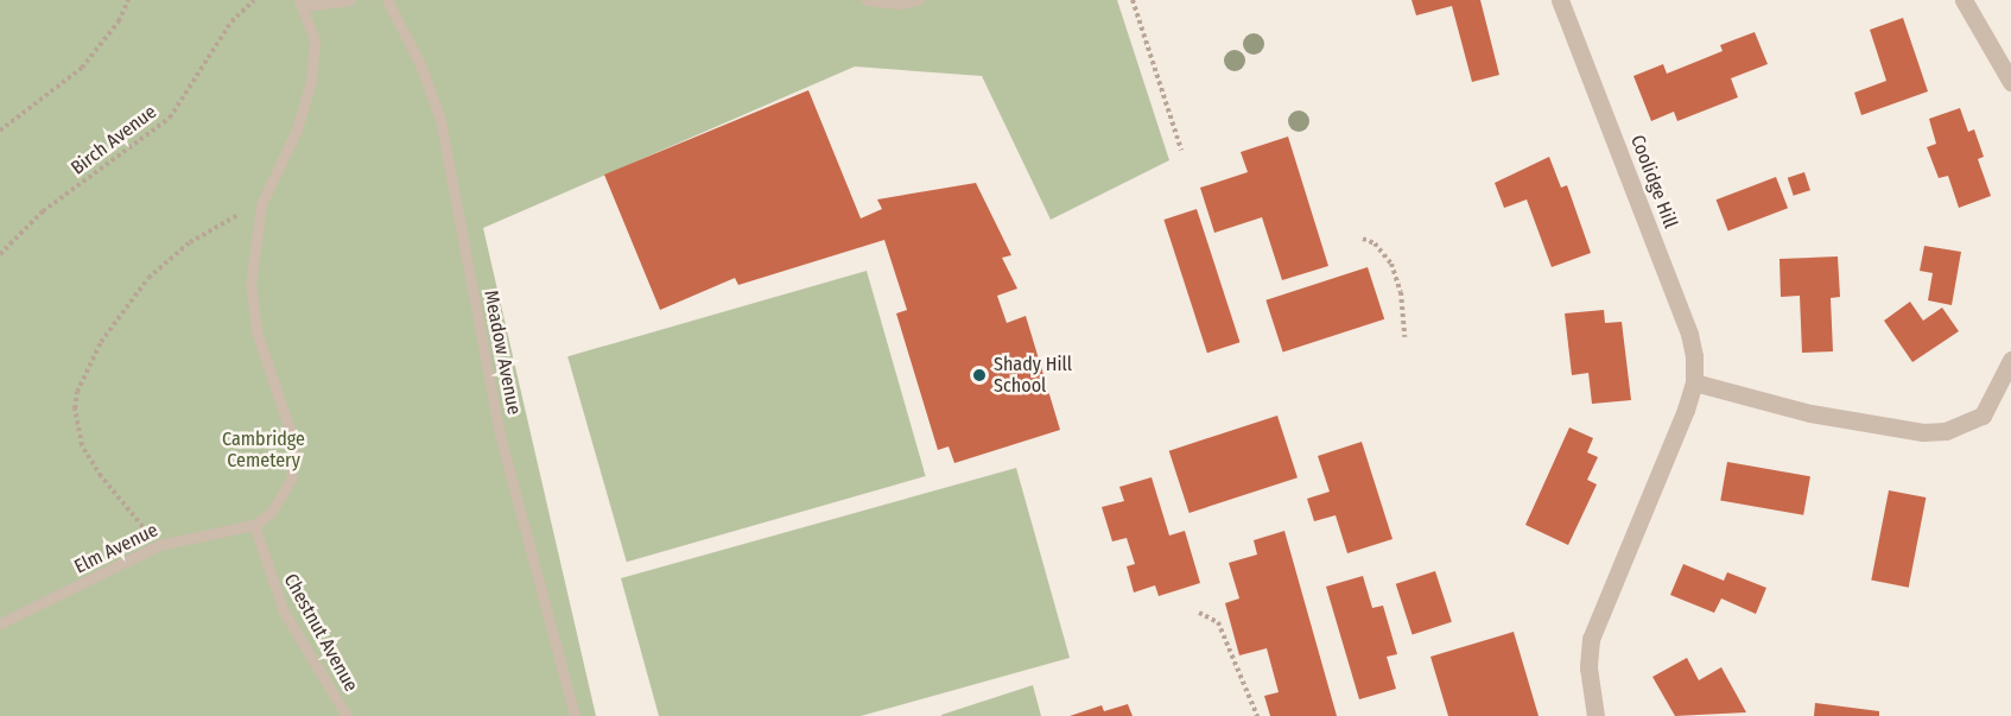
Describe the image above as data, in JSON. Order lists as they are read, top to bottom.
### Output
{
  "streets": {
    "street": ["Coolidge Hill"],
    "lane": ["Meadow Avenue", "Elm Avenue", "Chestnut Avenue"],
    "path": ["Birch Avenue"]
  },
  "crossings": [
    ["Elm Avenue", "Chestnut Avenue"]
  ],
  "parks": ["Cambridge Cemetery"],
  "places": ["Shady Hill School"]
}
